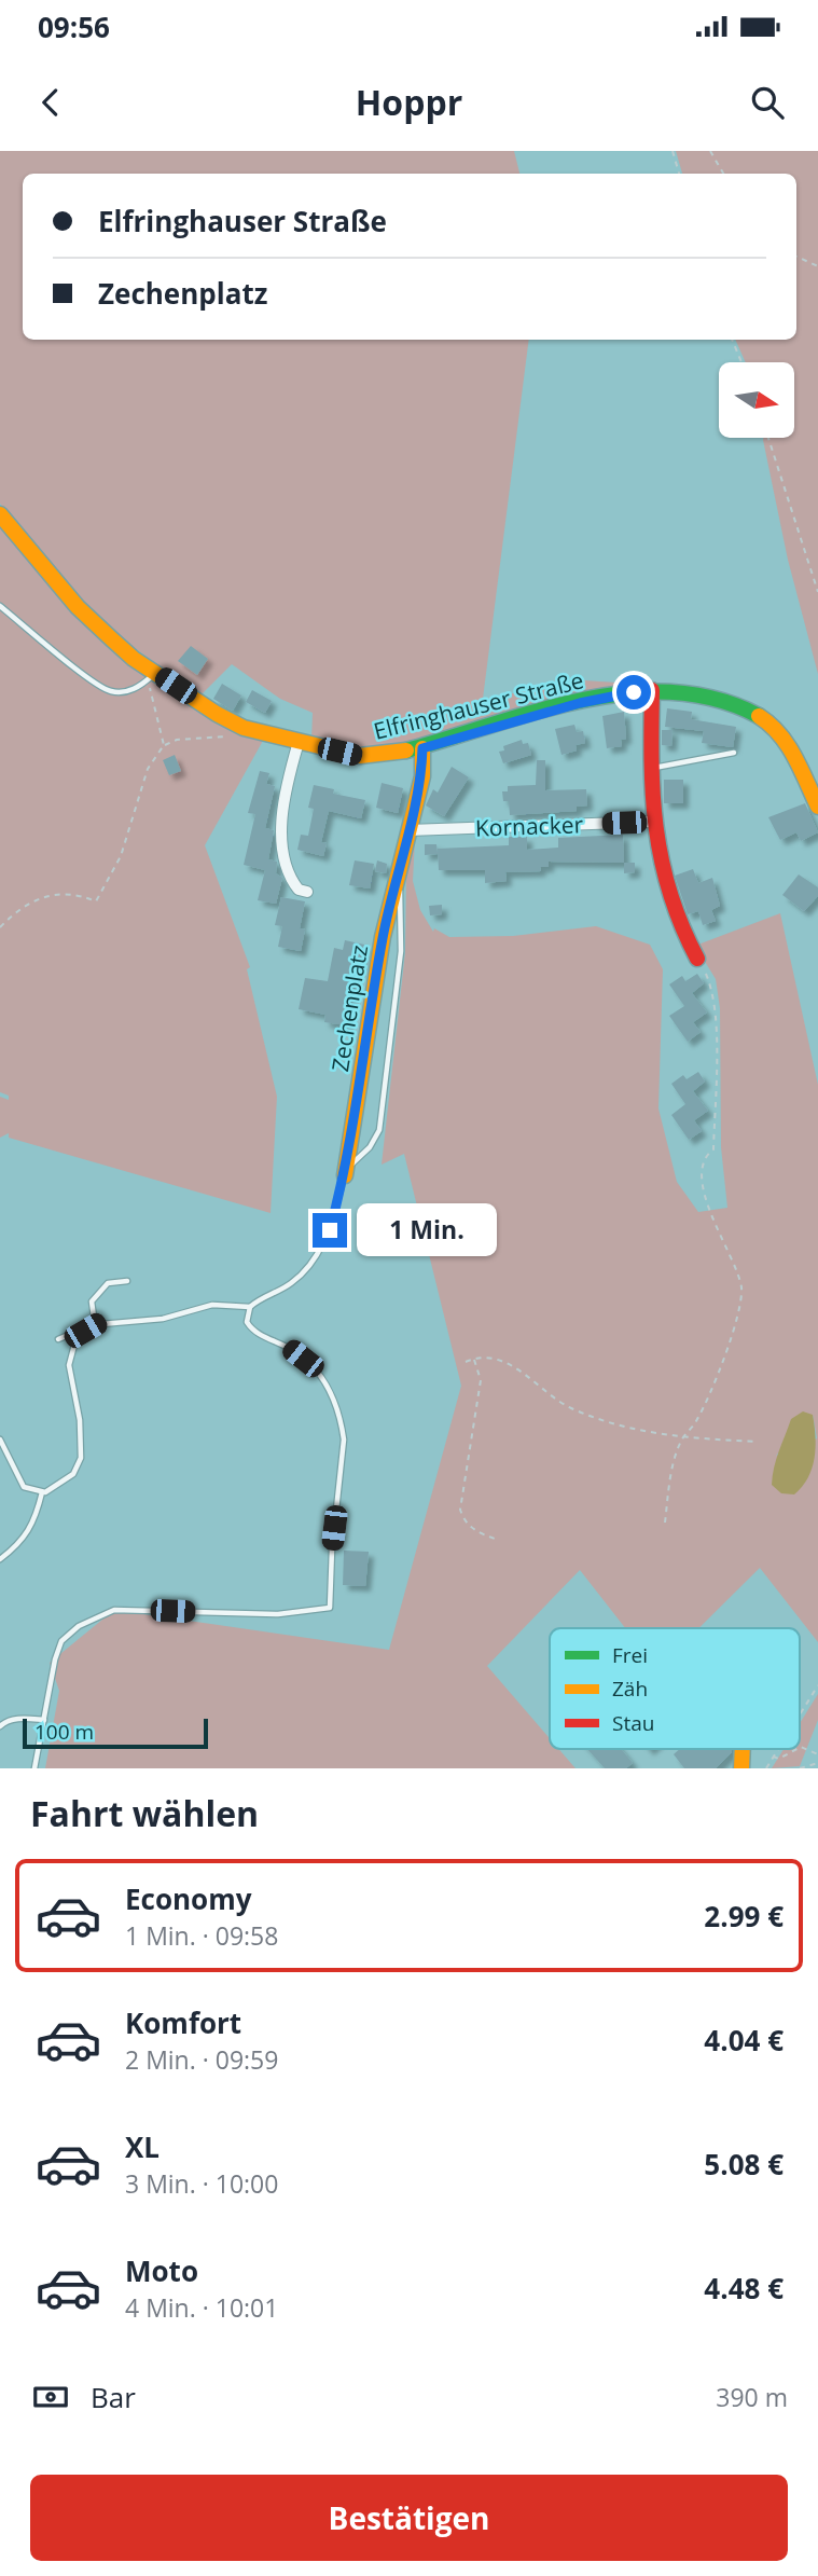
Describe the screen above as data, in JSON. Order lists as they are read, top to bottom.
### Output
{
  "streets": {
    "main road": ["Elfringhauser Straße", "Zechenplatz"],
    "street": ["Kornacker"]
  },
  "crossings": [
    ["Elfringhauser Straße", "Zechenplatz"],
    ["Kornacker", "Zechenplatz"]
  ],
  "legend": ["Frei", "Zäh", "Stau"],
  "scale_bar": "100 m",
  "north": "right",
  "page": {
    "status": "09:56",
    "header": "Hoppr",
    "banner": ["Elfringhauser Straße", "Zechenplatz"],
    "bubble": "1 Min.",
    "scale": "100 m",
    "heading": "Fahrt wählen",
    "list": [
      {
        "name": "Economy",
        "note": "1 Min. · 09:58",
        "value": "2.99 €"
      },
      {
        "name": "Komfort",
        "note": "2 Min. · 09:59",
        "value": "4.04 €"
      },
      {
        "name": "XL",
        "note": "3 Min. · 10:00",
        "value": "5.08 €"
      },
      {
        "name": "Moto",
        "note": "4 Min. · 10:01",
        "value": "4.48 €"
      }
    ],
    "pay": ["Bar", "390 m"],
    "buttons": "Bestätigen"
  }
}
